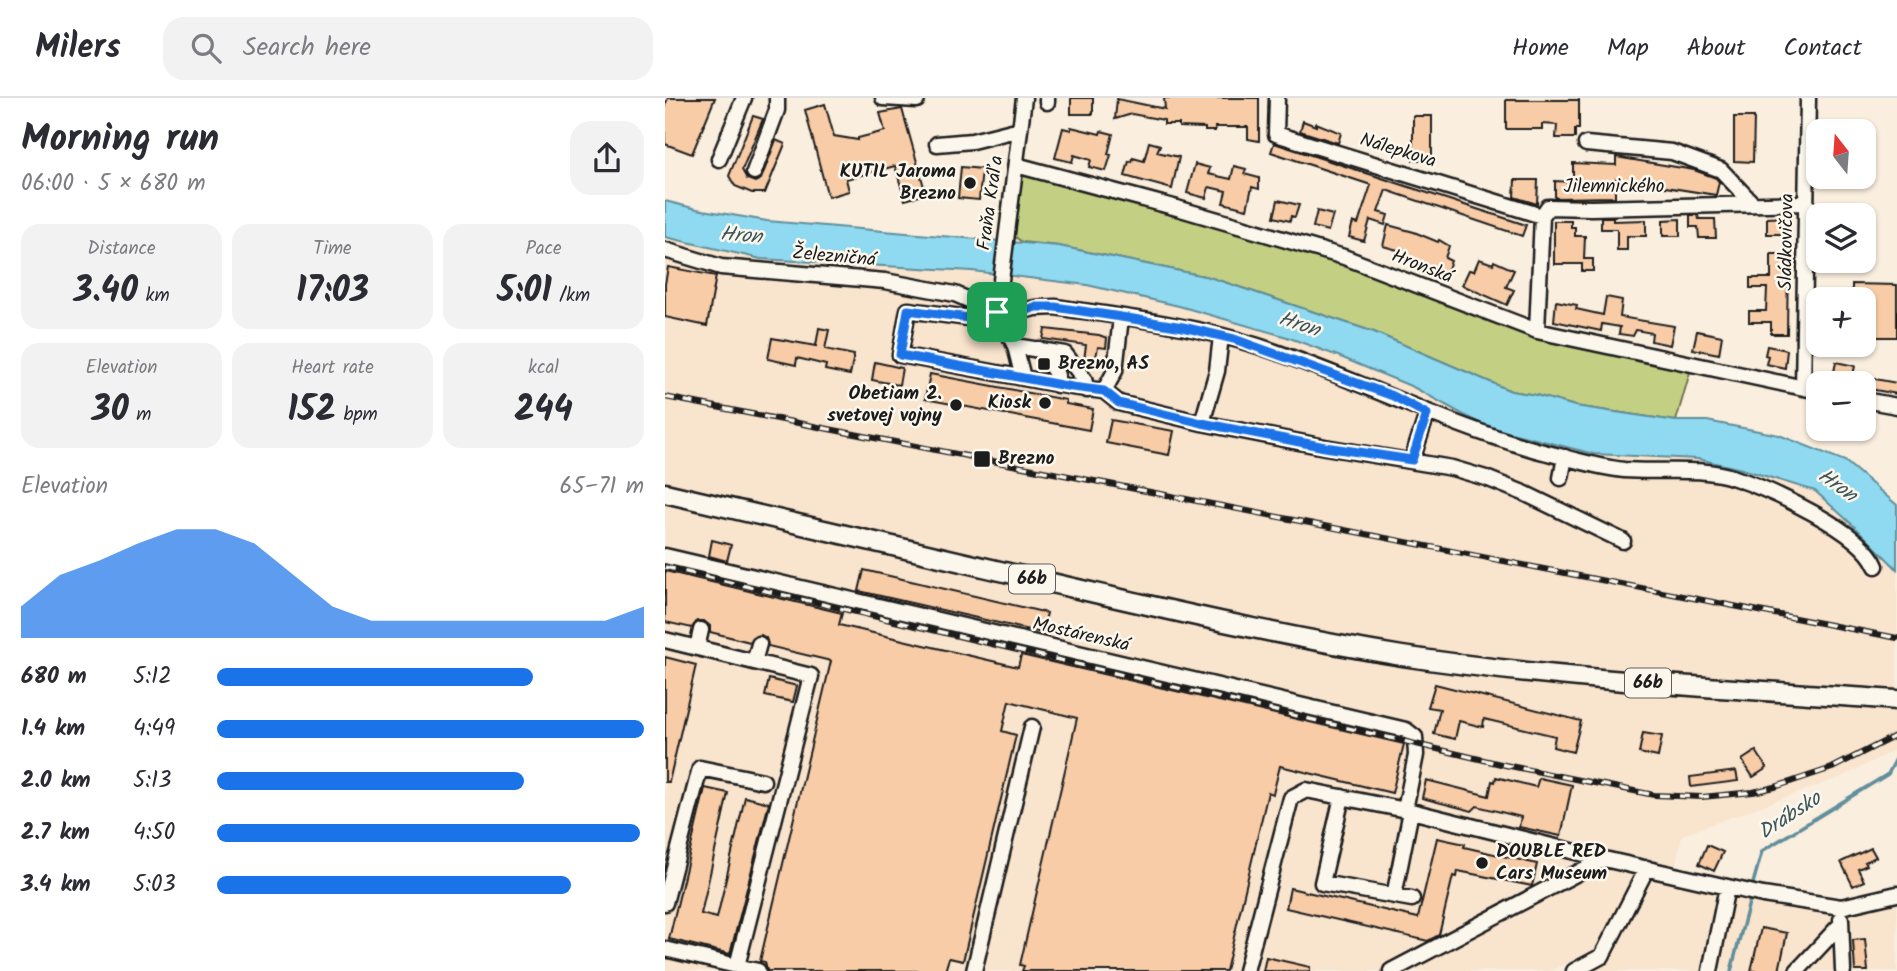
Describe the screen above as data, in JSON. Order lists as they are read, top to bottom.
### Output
{
  "streets": {
    "main road": ["66b"],
    "street": [
      "Nálepkova",
      "Jilemnického",
      "Fraňa Kráľa",
      "Sládkovičova",
      "Železničná",
      "Hronská",
      "Mostárenská"
    ]
  },
  "crossings": [
    ["Nálepkova", "Jilemnického"],
    ["Jilemnického", "Hronská"],
    ["Fraňa Kráľa", "Železničná"],
    ["Fraňa Kráľa", "Hronská"],
    ["Sládkovičova", "Hronská"]
  ],
  "water": ["Hron", "Drábsko"],
  "places": {
    "other": [
      "KUTIL Jaroma Brezno",
      "Kiosk",
      "Obetiam 2. svetovej vojny",
      "DOUBLE RED Cars Museum"
    ],
    "transit": ["Brezno, AS", "Brezno"]
  },
  "north": "top",
  "page": {
    "header": "Milers",
    "search": "Search here",
    "nav": [
      "Home",
      "Map",
      "About",
      "Contact"
    ],
    "heading": ["Morning run", "06:00 · 5 × 680 m"],
    "map_buttons": ["+", "−"],
    "stats": [
      ["Distance", "3.40 km"],
      ["Time", "17:03"],
      ["Pace", "5:01 /km"],
      ["Elevation", "30 m"],
      ["Heart rate", "152 bpm"],
      ["kcal", "244"]
    ],
    "chart": ["Elevation", "65–71 m"],
    "list": [
      {
        "name": "680 m",
        "note": "5:12"
      },
      {
        "name": "1.4 km",
        "note": "4:49"
      },
      {
        "name": "2.0 km",
        "note": "5:13"
      },
      {
        "name": "2.7 km",
        "note": "4:50"
      },
      {
        "name": "3.4 km",
        "note": "5:03"
      }
    ]
  }
}
